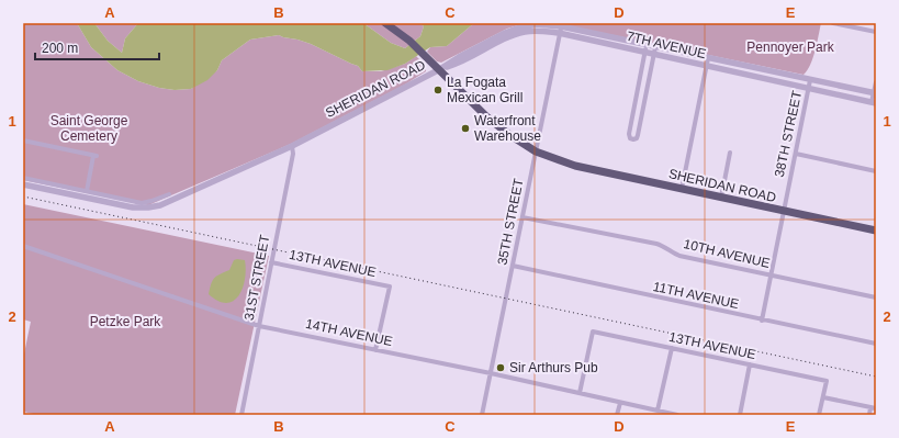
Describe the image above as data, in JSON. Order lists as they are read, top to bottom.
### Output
{
  "streets": {
    "main road": ["SHERIDAN ROAD"],
    "street": [
      "7TH AVENUE",
      "38TH STREET",
      "35TH STREET",
      "10TH AVENUE",
      "13TH AVENUE",
      "31ST STREET",
      "11TH AVENUE",
      "14TH AVENUE"
    ]
  },
  "crossings": [
    ["7TH AVENUE", "SHERIDAN ROAD"],
    ["7TH AVENUE", "38TH STREET"],
    ["7TH AVENUE", "35TH STREET"],
    ["SHERIDAN ROAD", "38TH STREET"],
    ["SHERIDAN ROAD", "35TH STREET"],
    ["SHERIDAN ROAD", "31ST STREET"],
    ["38TH STREET", "10TH AVENUE"],
    ["38TH STREET", "11TH AVENUE"],
    ["35TH STREET", "10TH AVENUE"],
    ["35TH STREET", "11TH AVENUE"],
    ["35TH STREET", "14TH AVENUE"],
    ["13TH AVENUE", "31ST STREET"],
    ["13TH AVENUE", "14TH AVENUE"],
    ["31ST STREET", "14TH AVENUE"]
  ],
  "parks": ["Pennoyer Park", "Saint George Cemetery", "Petzke Park"],
  "places": ["La Fogata Mexican Grill", "Waterfront Warehouse", "Sir Arthurs Pub"],
  "scale_bar": "200 m",
  "grid": {
    "columns": [
      "A",
      "B",
      "C",
      "D",
      "E"
    ],
    "rows": ["1", "2"]
  }
}
